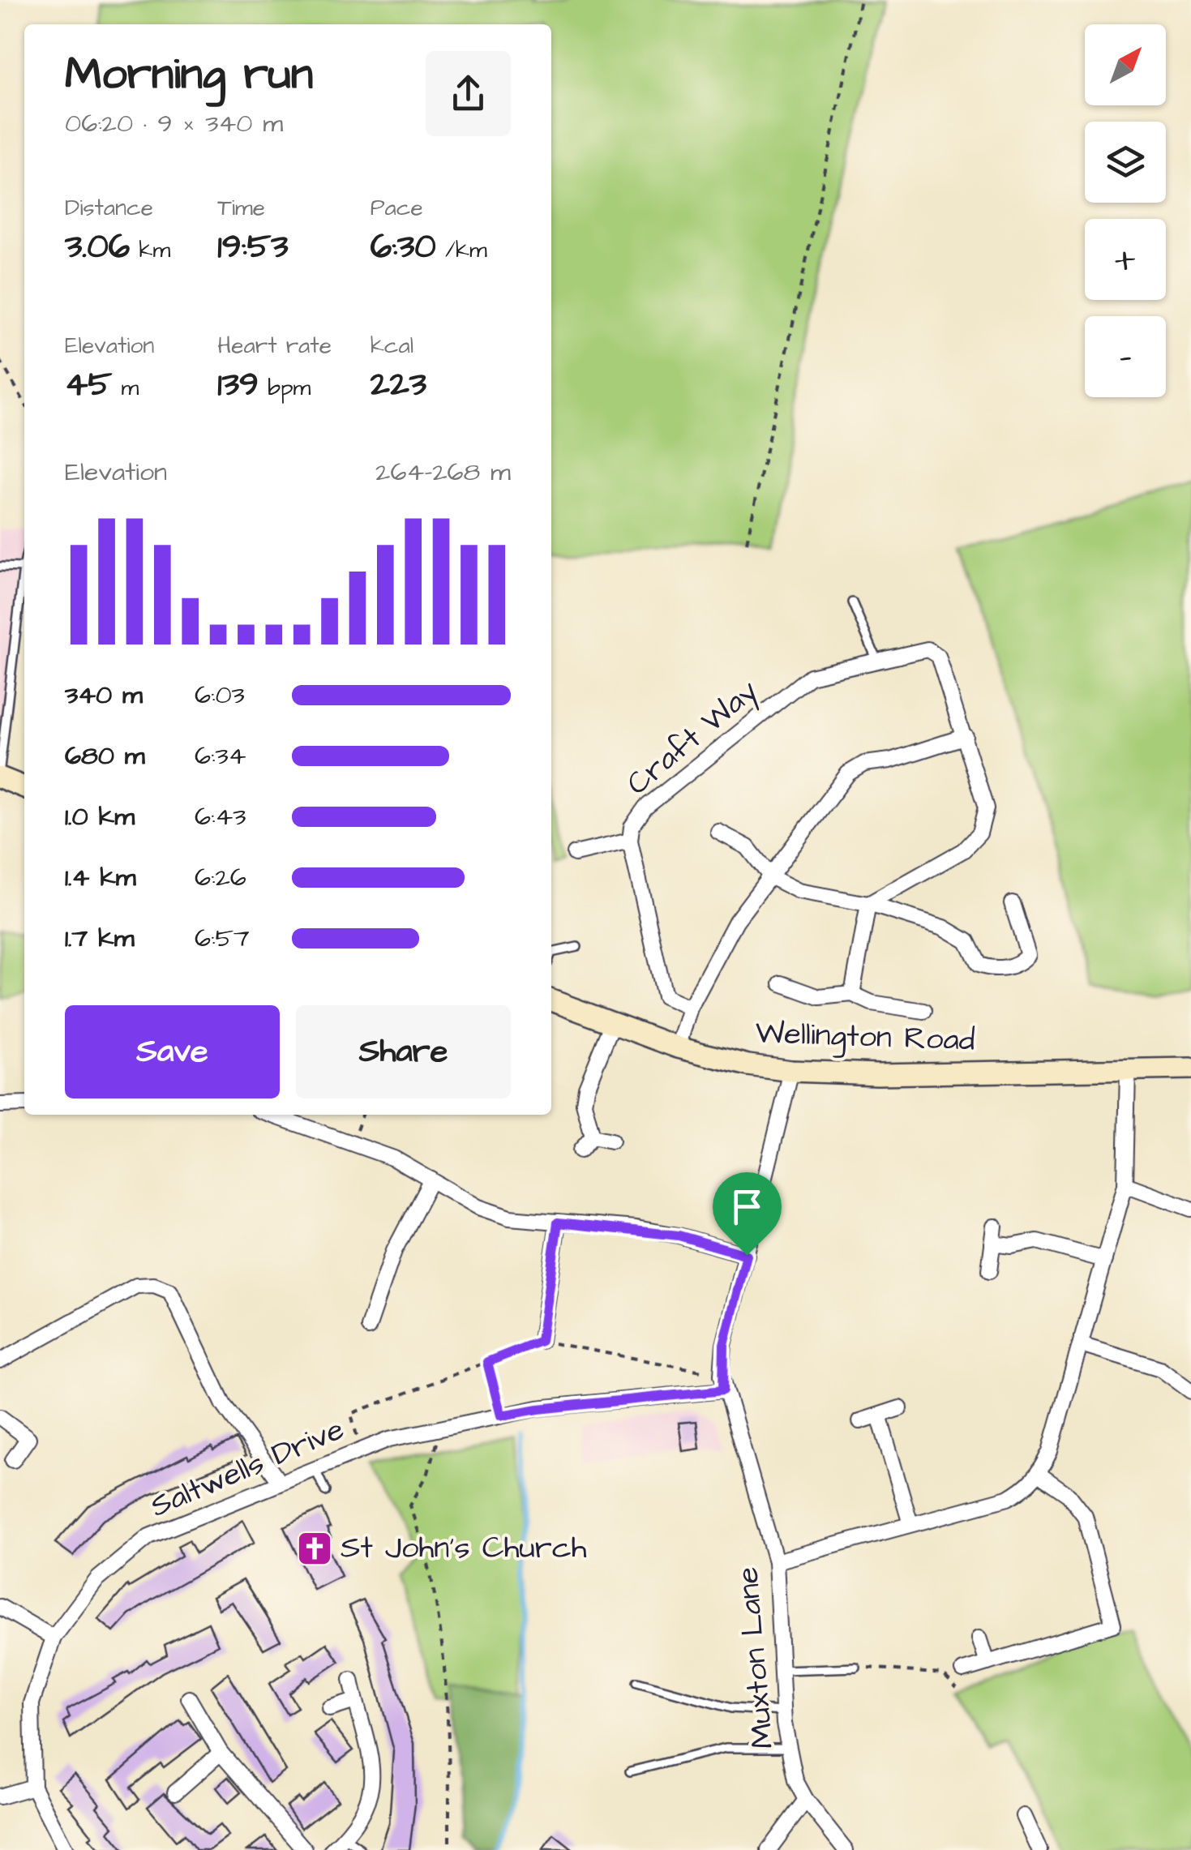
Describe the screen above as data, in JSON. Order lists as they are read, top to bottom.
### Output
{
  "streets": {
    "street": [
      "Craft Way",
      "Wellington Road",
      "Saltwells Drive",
      "Muxton Lane"
    ]
  },
  "crossings": [
    ["Wellington Road", "Muxton Lane"],
    ["Saltwells Drive", "Muxton Lane"]
  ],
  "places": {
    "church": ["St John's Church"]
  },
  "north": "top right",
  "page": {
    "map_buttons": ["+", "−"],
    "heading": ["Morning run", "06:20 · 9 × 340 m"],
    "stats": [
      ["Distance", "3.06 km"],
      ["Time", "19:53"],
      ["Pace", "6:30 /km"],
      ["Elevation", "45 m"],
      ["Heart rate", "139 bpm"],
      ["kcal", "223"]
    ],
    "chart": ["Elevation", "264–268 m"],
    "list": [
      {
        "name": "340 m",
        "note": "6:03"
      },
      {
        "name": "680 m",
        "note": "6:34"
      },
      {
        "name": "1.0 km",
        "note": "6:43"
      },
      {
        "name": "1.4 km",
        "note": "6:26"
      },
      {
        "name": "1.7 km",
        "note": "6:57"
      }
    ],
    "buttons": ["Save", "Share"]
  }
}
